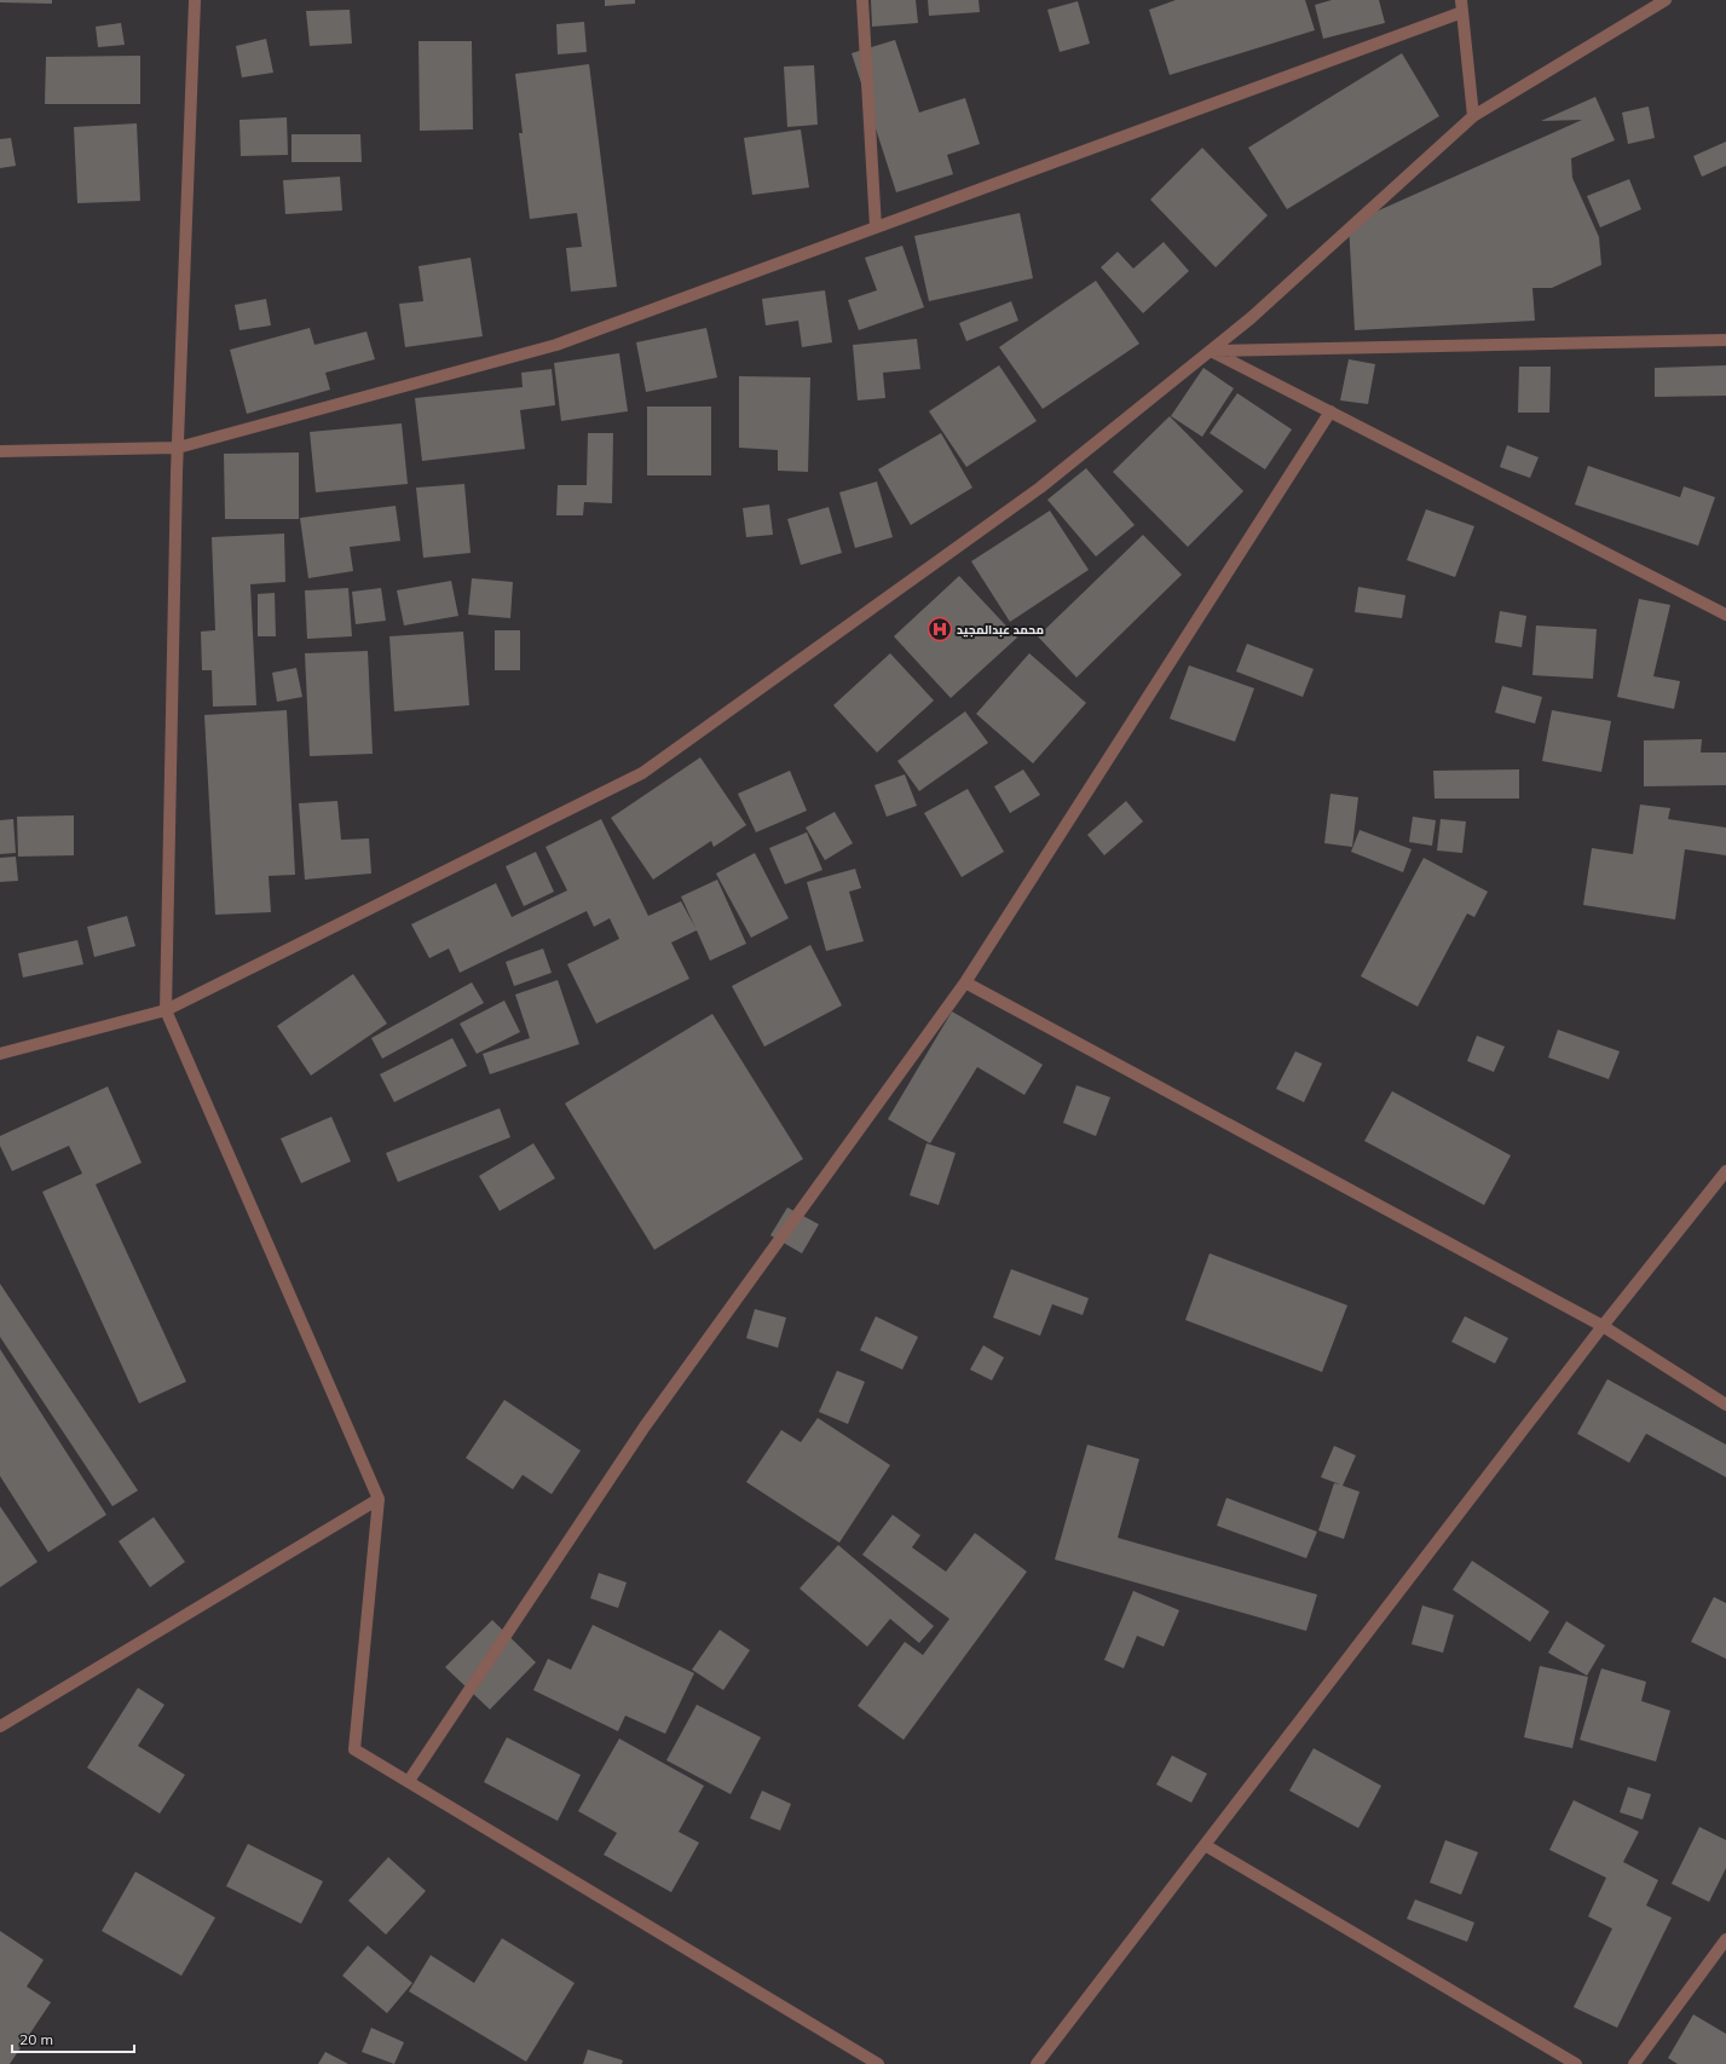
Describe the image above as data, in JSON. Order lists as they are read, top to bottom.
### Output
{
  "places": {
    "hospital": ["محمد عبدالمجيد"]
  },
  "scale_bar": "20 m"
}
